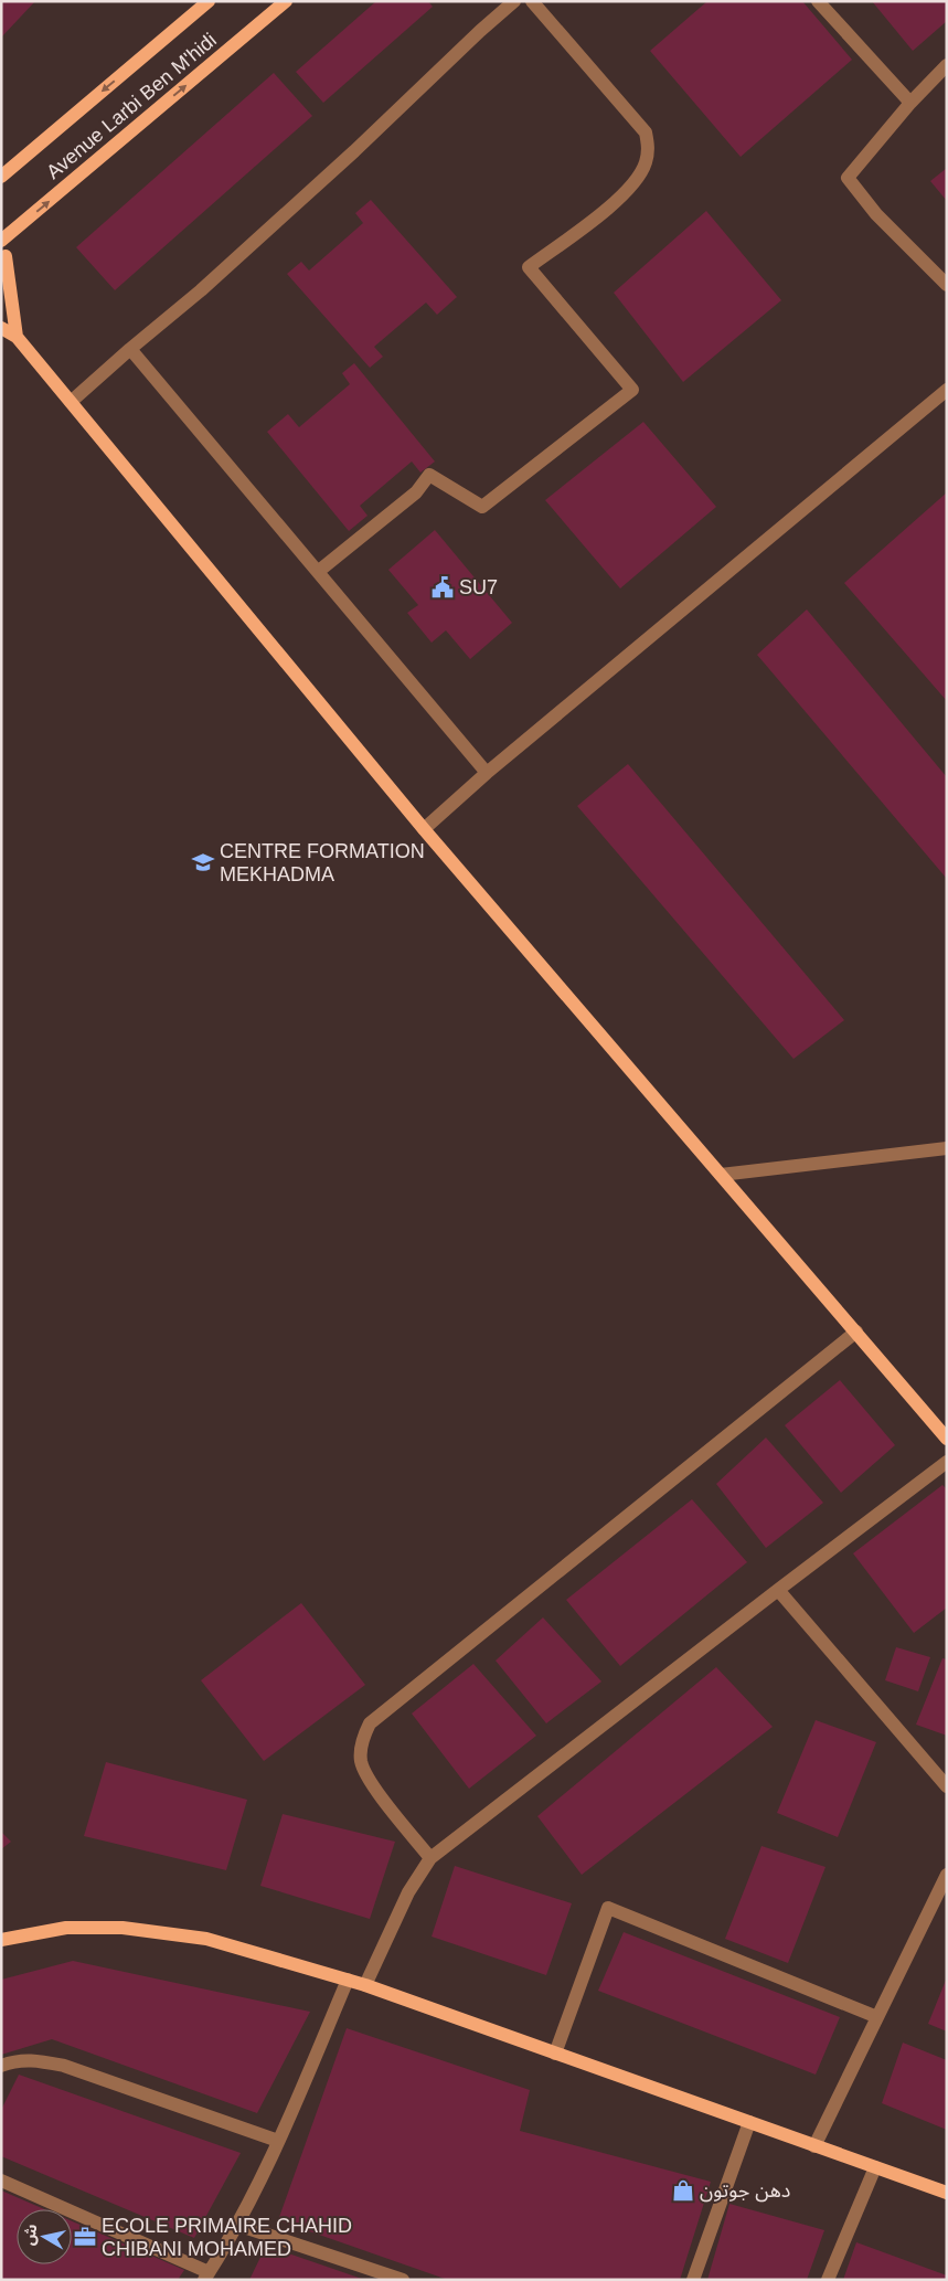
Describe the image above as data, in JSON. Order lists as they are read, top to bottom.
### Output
{
  "streets": {
    "main road": ["Avenue Larbi Ben M'hidi"]
  },
  "places": {
    "public building": ["SU7"],
    "school or university": ["CENTRE FORMATION MEKHADMA"],
    "shop": ["دهن جوتون"],
    "office": ["ECOLE PRIMAIRE CHAHID CHIBANI MOHAMED"]
  },
  "north": "left"
}
